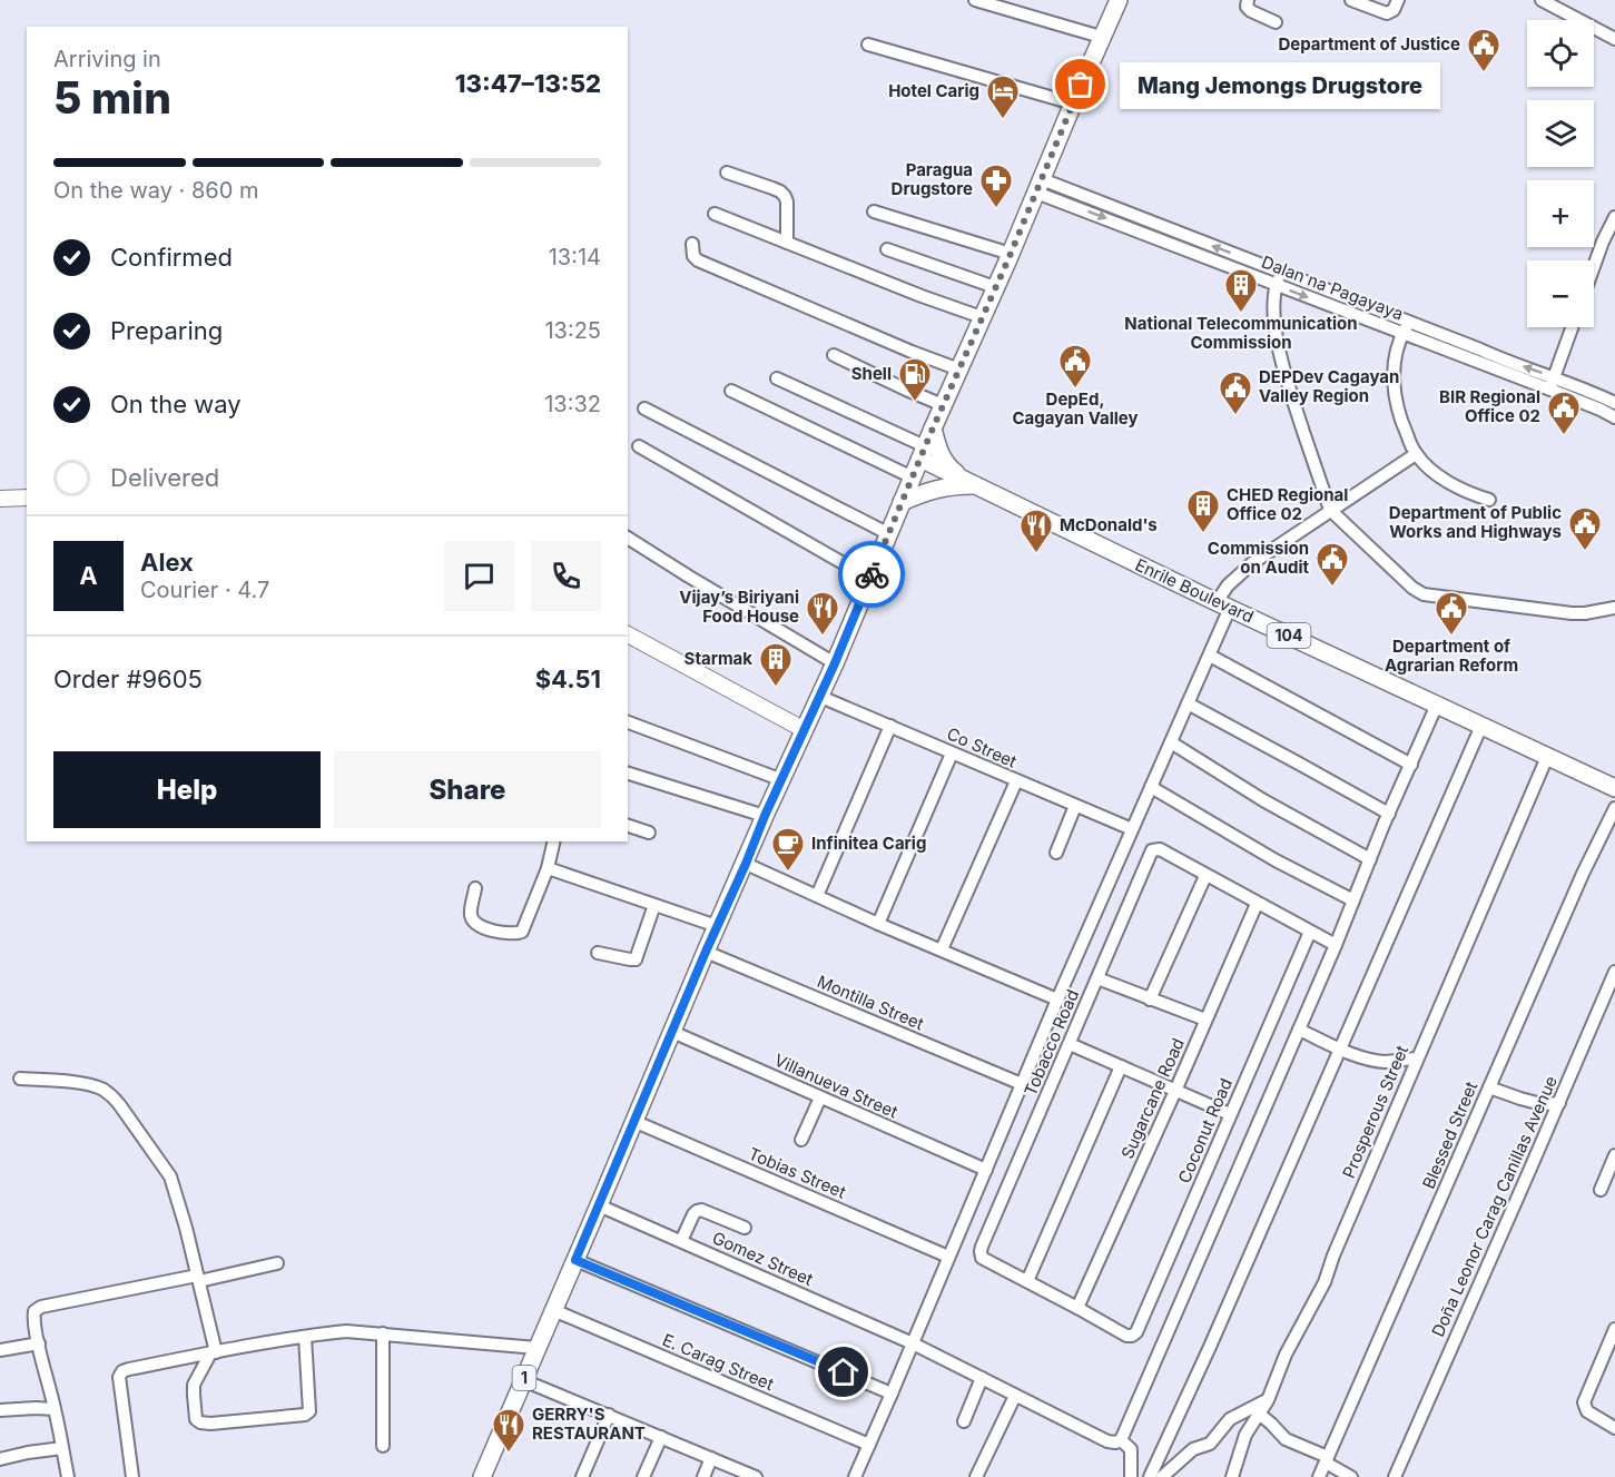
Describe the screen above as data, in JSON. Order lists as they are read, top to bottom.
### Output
{
  "streets": {
    "highway": ["Enrile Boulevard", "104", "1"],
    "street": [
      "Dalan na Pagayaya",
      "Co Street",
      "Montilla Street",
      "Tobacco Road",
      "Villanueva Street",
      "Sugarcane Road",
      "Prosperous Street",
      "Coconut Road",
      "Blessed Street",
      "Tobias Street",
      "Doña Leonor Carag Canillas Avenue",
      "Gomez Street",
      "E. Carag Street"
    ]
  },
  "crossings": [
    ["Dalan na Pagayaya", "1"],
    ["Enrile Boulevard", "Prosperous Street"],
    ["Enrile Boulevard", "1"],
    ["Co Street", "1"],
    ["Montilla Street", "1"],
    ["Villanueva Street", "1"],
    ["Sugarcane Road", "Coconut Road"],
    ["Tobias Street", "1"],
    ["Gomez Street", "1"],
    ["E. Carag Street", "1"]
  ],
  "places": {
    "public building": [
      "Department of Justice",
      "DepEd, Cagayan Valley",
      "DEPDev Cagayan Valley Region",
      "BIR Regional Office 02",
      "Department of Public Works and Highways",
      "Commission on Audit",
      "Department of Agrarian Reform"
    ],
    "other": ["Mang Jemongs Drugstore"],
    "hotel": ["Hotel Carig"],
    "pharmacy": ["Paragua Drugstore"],
    "building": ["National Telecommunication Commission", "CHED Regional Office 02", "Starmak"],
    "fuel station": ["Shell"],
    "restaurant": ["McDonald's", "Vijay’s Biriyani Food House", "GERRY'S RESTAURANT"],
    "cafe": ["Infinitea Carig"]
  },
  "page": {
    "map_buttons": ["+", "−"],
    "heading": ["5 min", "Arriving in", "13:47–13:52"],
    "panel": [
      "Alex",
      "Courier · 4.7",
      "Order #9605",
      "$4.51"
    ],
    "bubble": "Mang Jemongs Drugstore",
    "bar": "On the way · 860 m",
    "list": [
      ["Confirmed", "13:14"],
      ["Preparing", "13:25"],
      ["On the way", "13:32"],
      "Delivered"
    ],
    "round": "A",
    "buttons": ["Help", "Share"]
  }
}
